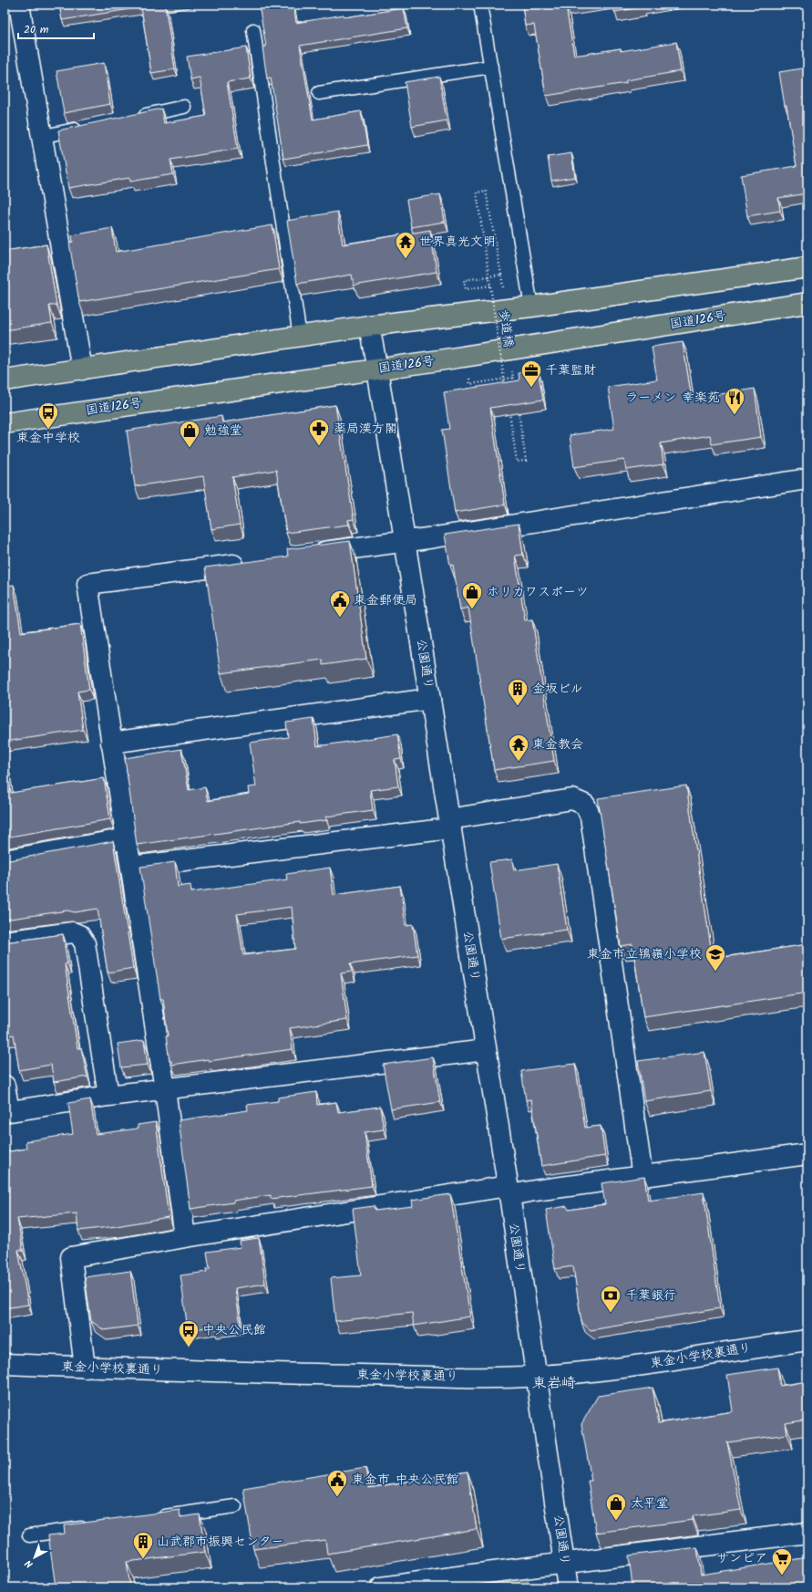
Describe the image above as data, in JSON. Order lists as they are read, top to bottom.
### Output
{
  "streets": {
    "highway": ["国道126号"],
    "street": ["公園通り", "東金小学校裏通り"],
    "path": ["歩道橋"]
  },
  "crossings": [
    ["国道126号", "公園通り"],
    ["公園通り", "東金小学校裏通り"]
  ],
  "districts": ["東岩崎"],
  "places": {
    "temple": ["世界真光文明", "東金教会"],
    "office": ["千葉監財"],
    "restaurant": ["ラーメン 幸楽苑"],
    "bus stop": ["東金中学校", "中央公民館"],
    "pharmacy": ["薬局漢方閣"],
    "shop": ["勉強堂", "ホリカワスポーツ", "太平堂"],
    "public building": ["東金郵便局", "東金市 中央公民館"],
    "building": ["金坂ビル", "山武郡市振興センター"],
    "school or university": ["東金市立鴇嶺小学校"],
    "bank": ["千葉銀行"],
    "supermarket": ["サンピア"]
  },
  "scale_bar": "20 m",
  "north": "bottom left"
}
